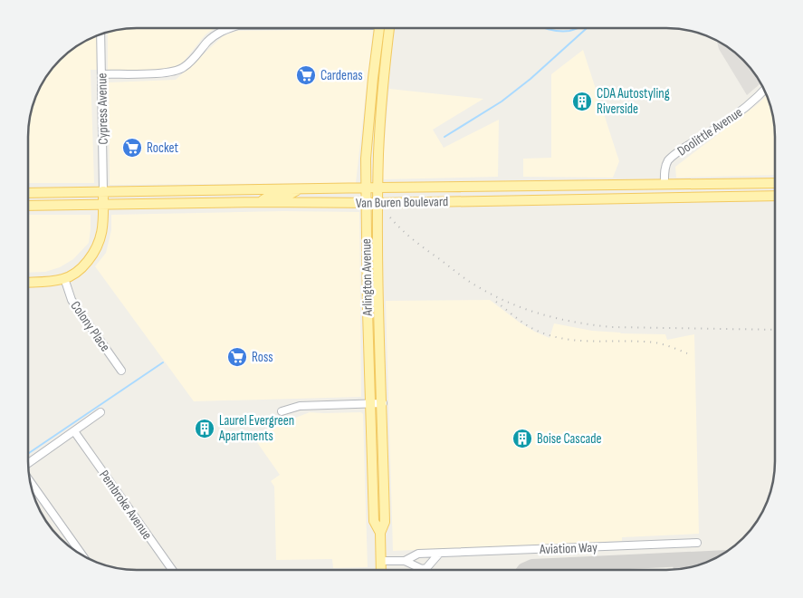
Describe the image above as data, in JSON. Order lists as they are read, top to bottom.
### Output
{
  "streets": {
    "main road": ["Van Buren Boulevard", "Arlington Avenue"],
    "street": [
      "Cypress Avenue",
      "Doolittle Avenue",
      "Colony Place",
      "Pembroke Avenue",
      "Aviation Way"
    ]
  },
  "crossings": [
    ["Cypress Avenue", "Van Buren Boulevard"],
    ["Doolittle Avenue", "Van Buren Boulevard"],
    ["Van Buren Boulevard", "Arlington Avenue"],
    ["Arlington Avenue", "Aviation Way"]
  ],
  "places": {
    "supermarket": ["Cardenas", "Rocket", "Ross"],
    "building": ["CDA Autostyling Riverside", "Laurel Evergreen Apartments", "Boise Cascade"]
  }
}
